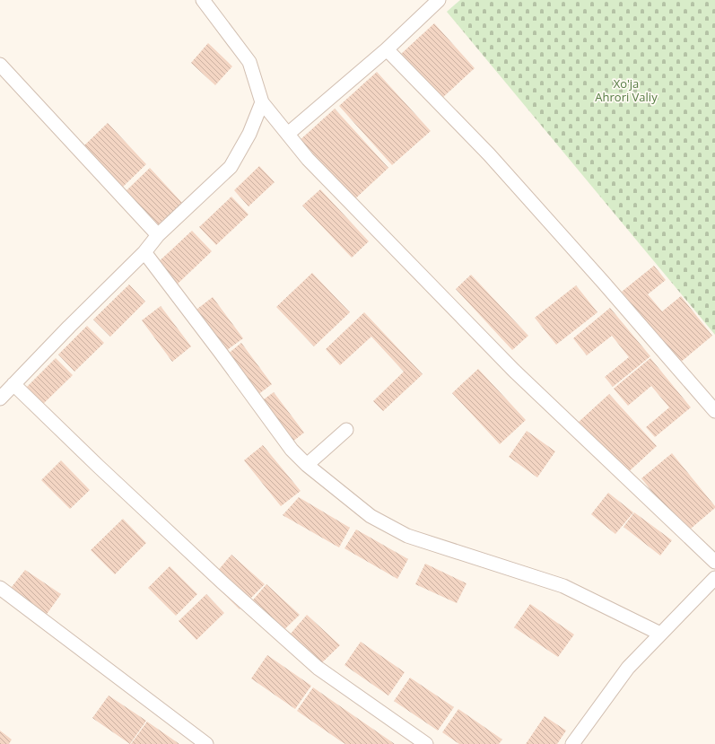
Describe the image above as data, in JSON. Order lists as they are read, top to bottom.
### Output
{
  "parks": ["Xo'ja Ahrori Valiy"]
}
